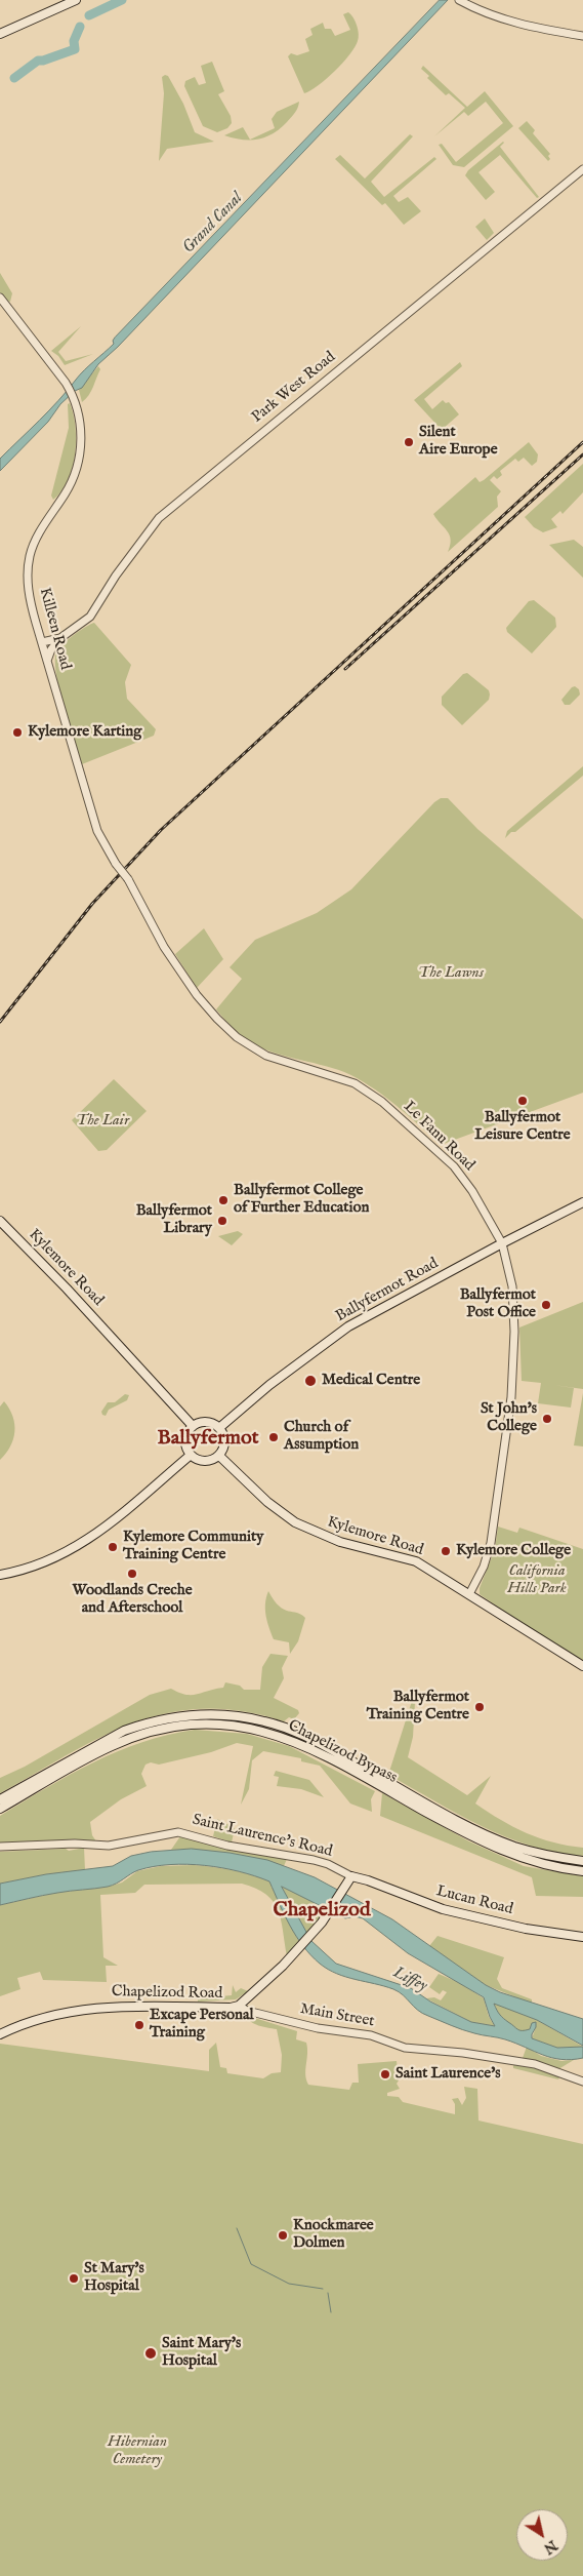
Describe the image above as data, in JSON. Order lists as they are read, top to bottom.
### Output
{
  "streets": {
    "main road": [
      "Kylemore Road",
      "Ballyfermot Road",
      "Chapelizod Bypass",
      "Saint Laurence's Road",
      "Lucan Road",
      "Chapelizod Road"
    ],
    "street": [
      "Park West Road",
      "Killeen Road",
      "Le Fanu Road",
      "Main Street"
    ]
  },
  "crossings": [
    ["Park West Road", "Killeen Road"],
    ["Killeen Road", "Le Fanu Road"],
    ["Le Fanu Road", "Kylemore Road"],
    ["Le Fanu Road", "Ballyfermot Road"],
    ["Kylemore Road", "Ballyfermot Road"],
    ["Saint Laurence's Road", "Lucan Road"],
    ["Saint Laurence's Road", "Chapelizod Road"],
    ["Chapelizod Road", "Main Street"]
  ],
  "districts": ["Ballyfermot", "Chapelizod"],
  "water": ["Grand Canal", "Liffey"],
  "parks": [
    "The Lawns",
    "The Lair",
    "California Hills Park",
    "Hibernian Cemetery"
  ],
  "places": [
    "Silent Aire Europe",
    "Kylemore Karting",
    "Ballyfermot Leisure Centre",
    "Ballyfermot College of Further Education",
    "Ballyfermot Library",
    "Ballyfermot Post Office",
    "Medical Centre",
    "St John's College",
    "Church of Assumption",
    "Kylemore Community Training Centre",
    "Kylemore College",
    "Woodlands Creche and Afterschool",
    "Ballyfermot Training Centre",
    "Excape Personal Training",
    "Saint Laurence's",
    "Knockmaree Dolmen",
    "St Mary's Hospital",
    "Saint Mary's Hospital"
  ],
  "north": "bottom right"
}
